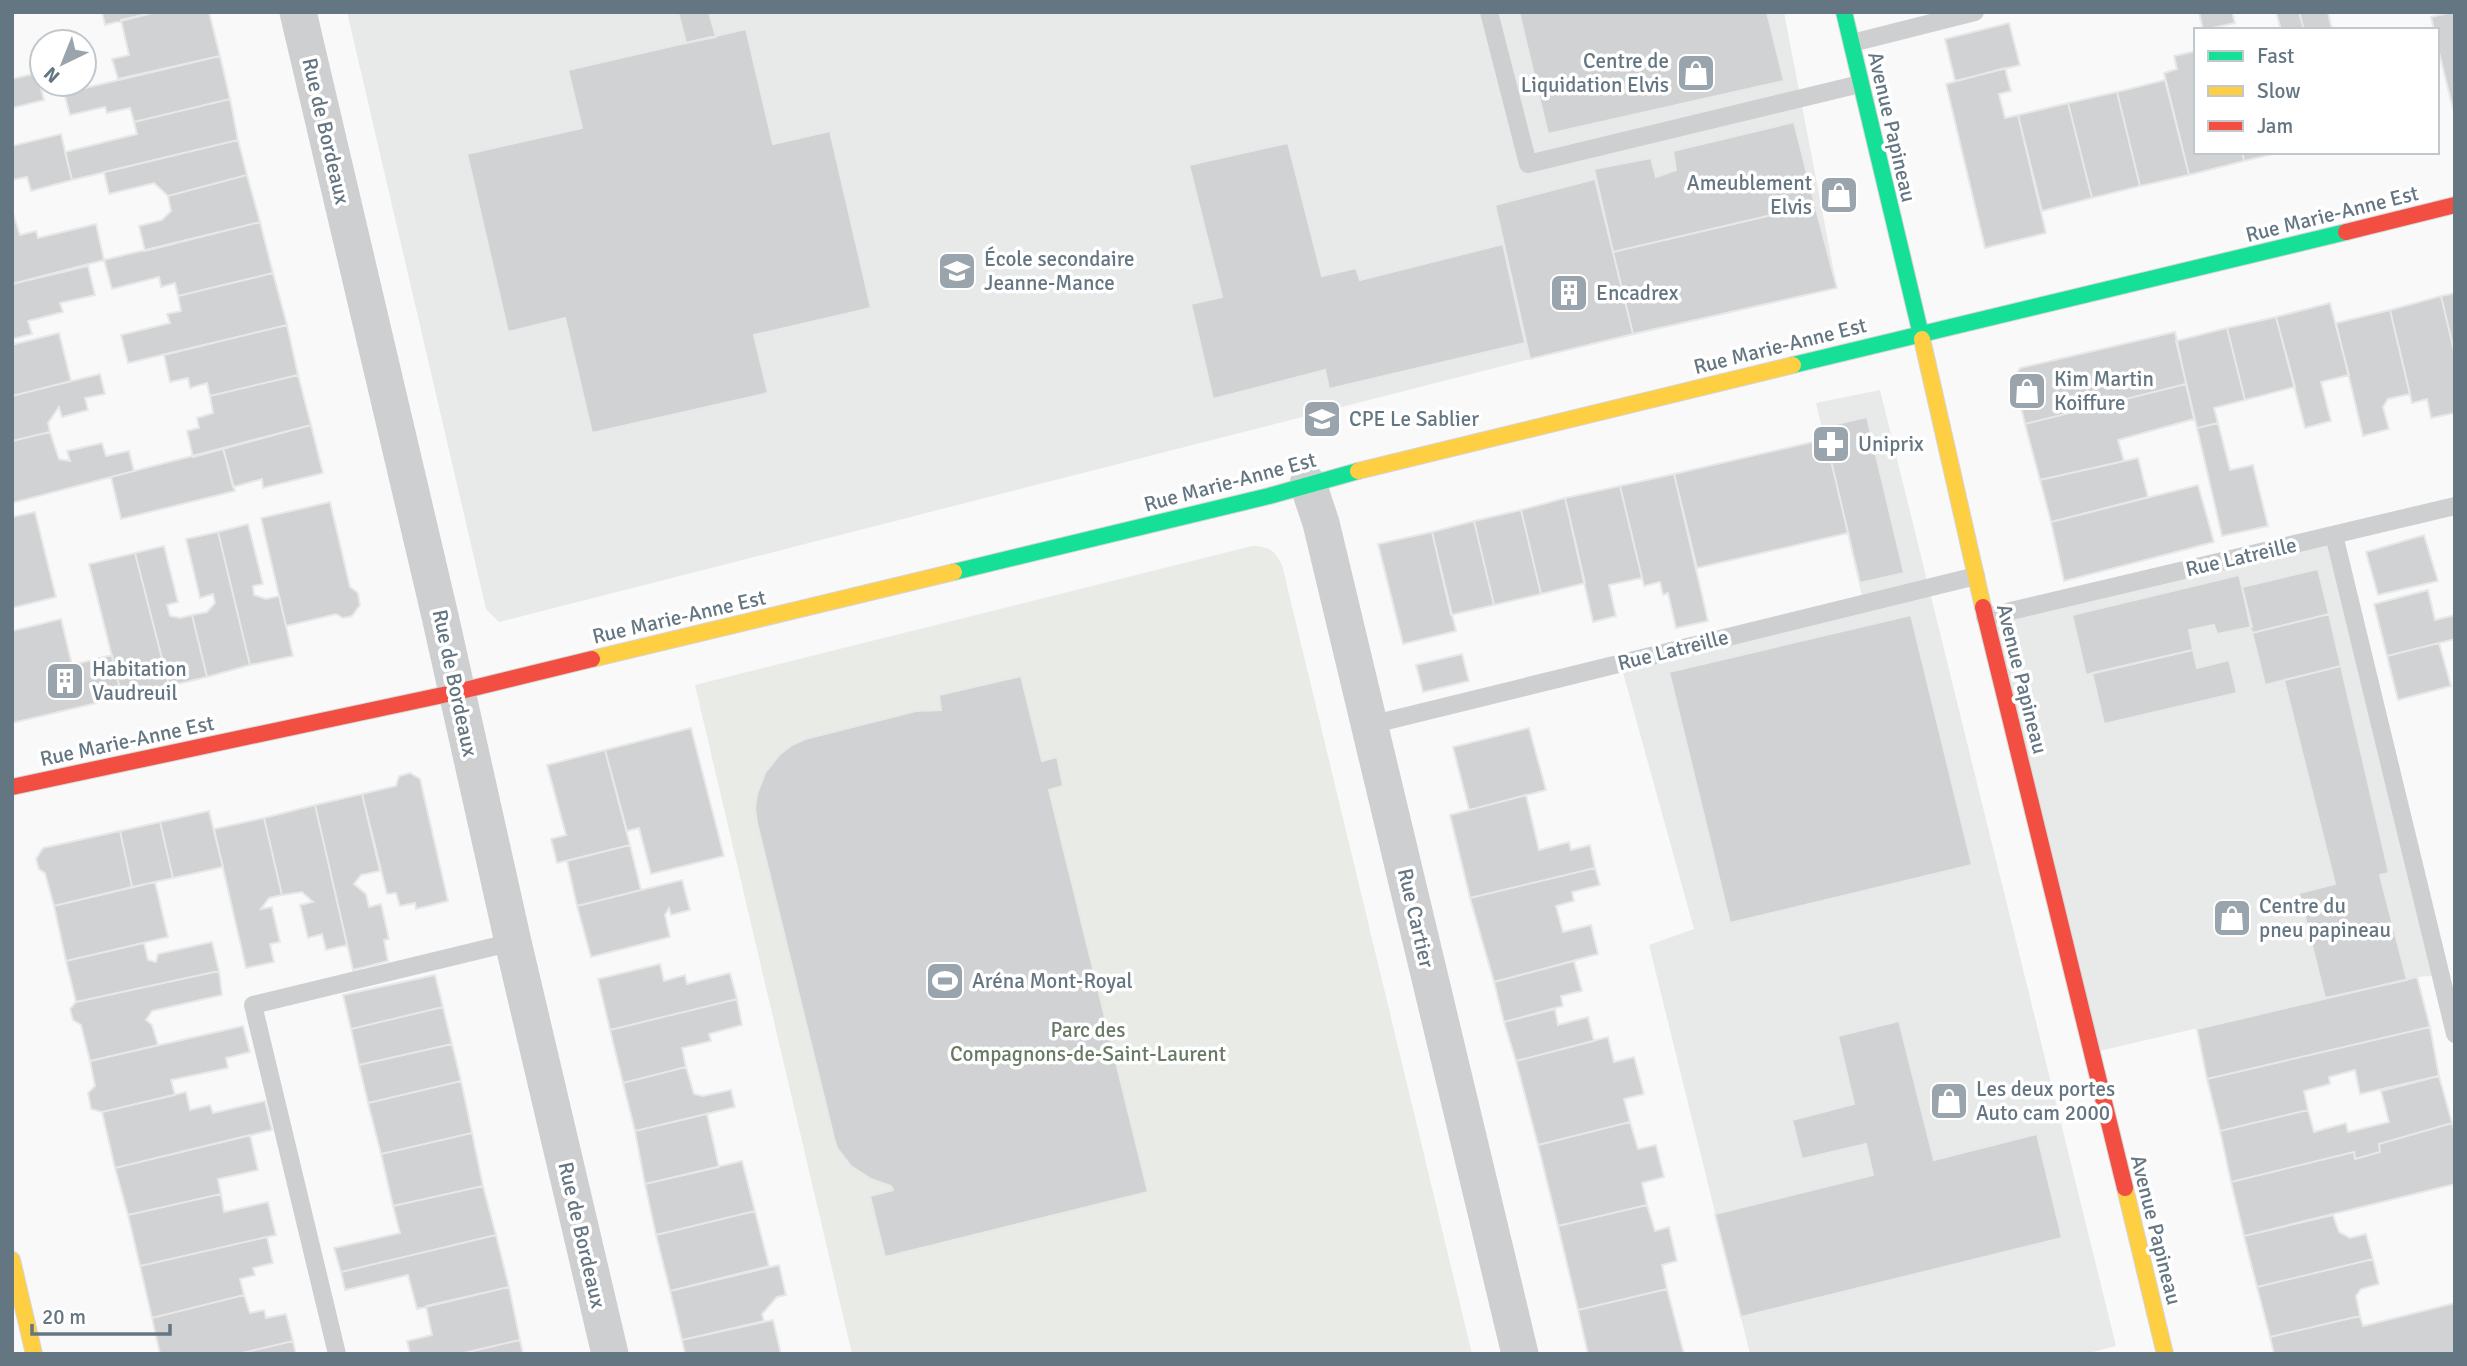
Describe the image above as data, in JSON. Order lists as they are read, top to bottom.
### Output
{
  "streets": {
    "street": [
      "Avenue Papineau",
      "Rue de Bordeaux",
      "Rue Marie-Anne Est",
      "Rue Cartier"
    ],
    "lane": ["Rue Latreille"]
  },
  "crossings": [
    ["Avenue Papineau", "Rue Marie-Anne Est"],
    ["Avenue Papineau", "Rue Latreille"],
    ["Rue de Bordeaux", "Rue Marie-Anne Est"],
    ["Rue Marie-Anne Est", "Rue Cartier"],
    ["Rue Latreille", "Rue Cartier"]
  ],
  "parks": ["Parc des Compagnons-de-Saint-Laurent"],
  "places": {
    "shop": [
      "Centre de Liquidation Elvis",
      "Ameublement Elvis",
      "Kim Martin Koiffure",
      "Centre du pneu papineau",
      "Les deux portes Auto cam 2000"
    ],
    "school or university": ["École secondaire Jeanne-Mance", "CPE Le Sablier"],
    "building": ["Encadrex", "Habitation Vaudreuil"],
    "pharmacy": ["Uniprix"],
    "sports": ["Aréna Mont-Royal"]
  },
  "legend": ["Fast", "Slow", "Jam"],
  "scale_bar": "20 m",
  "north": "bottom left"
}
